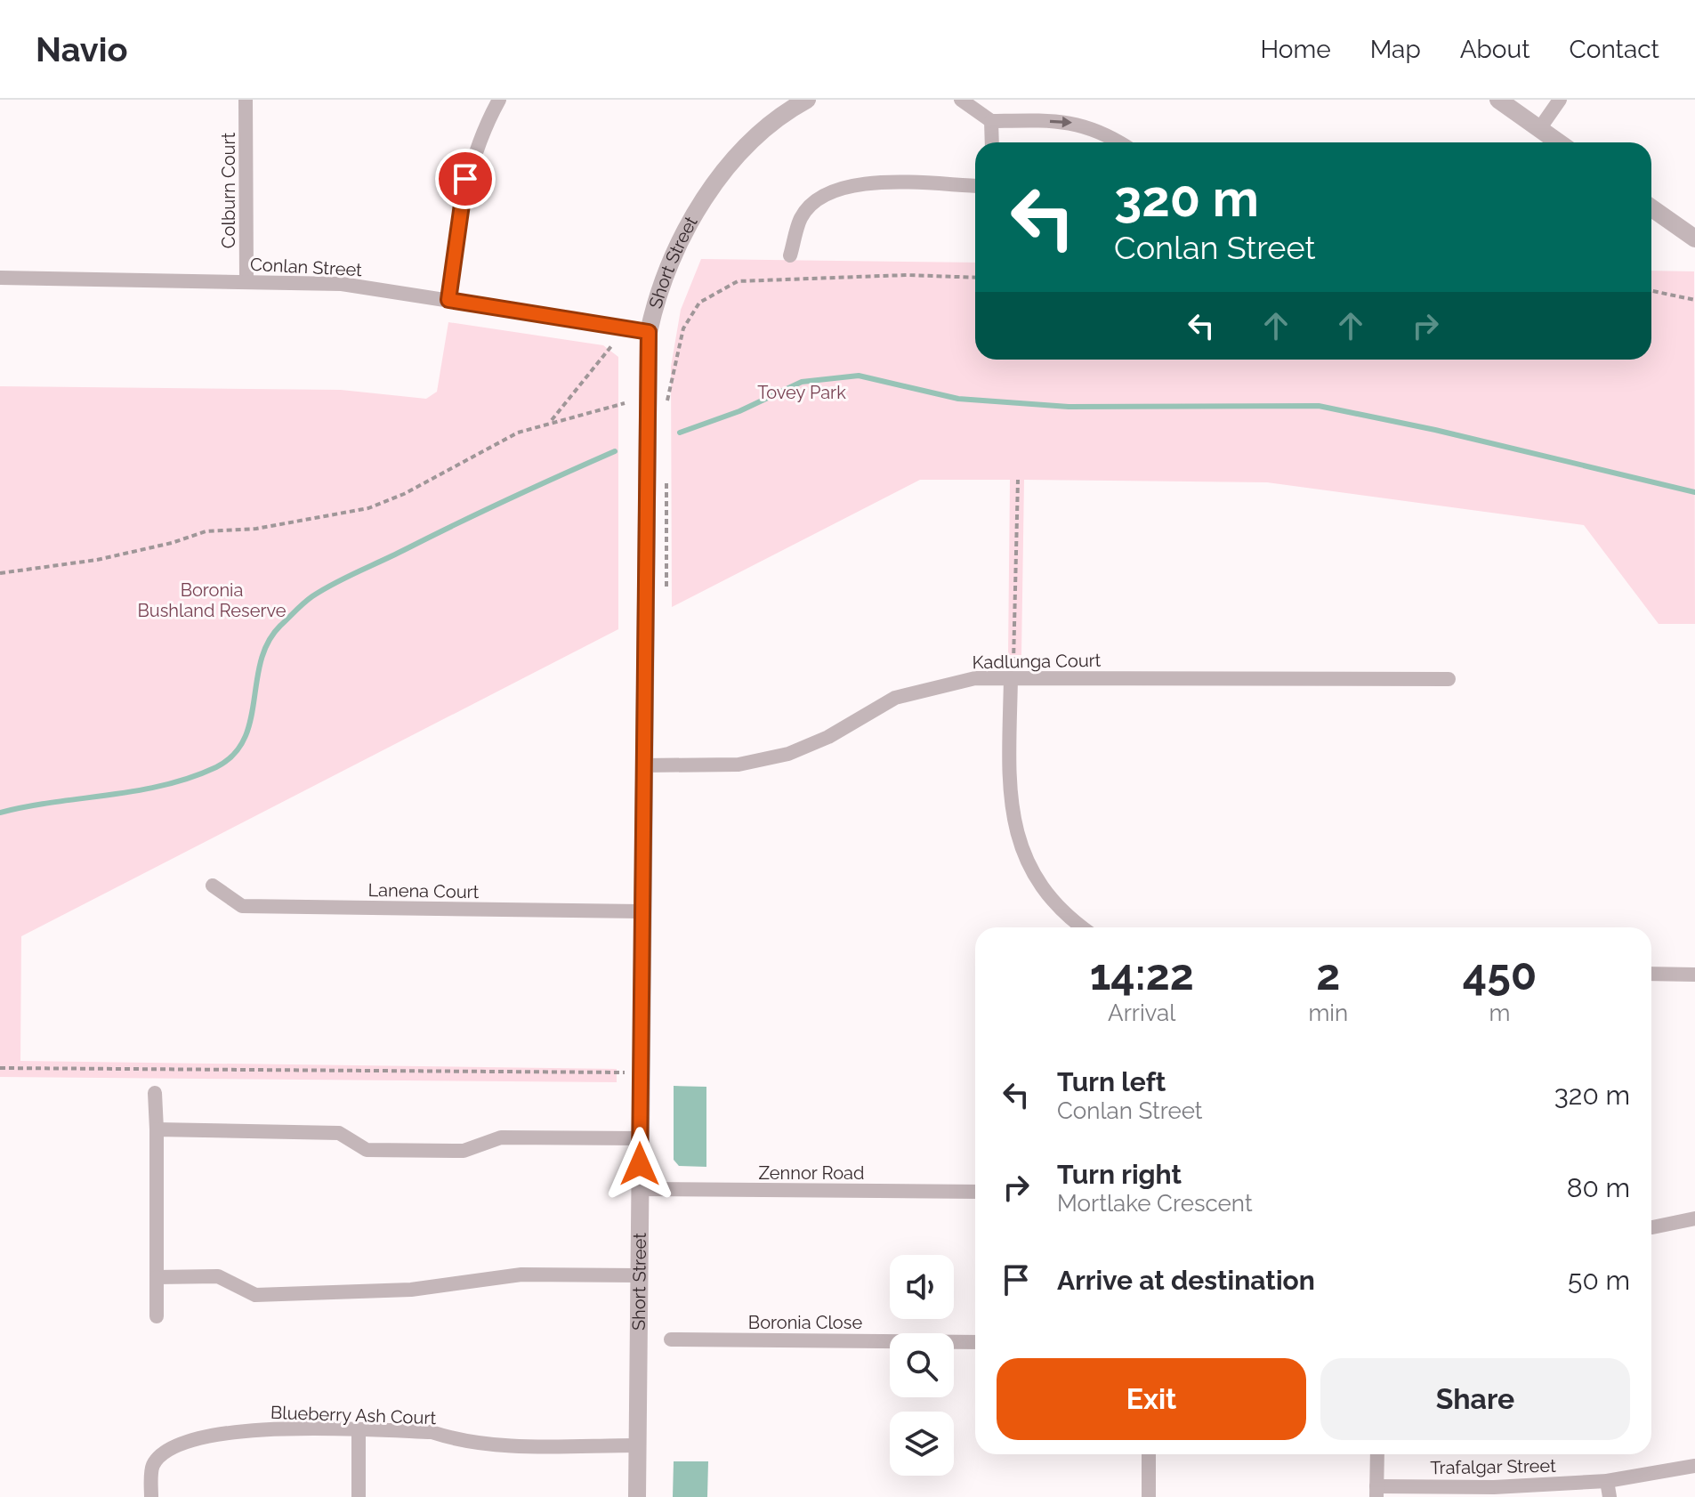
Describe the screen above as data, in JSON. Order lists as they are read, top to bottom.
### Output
{
  "streets": {
    "street": [
      "Colburn Court",
      "Short Street",
      "Conlan Street",
      "Kadlunga Court",
      "Lanena Court",
      "Zennor Road",
      "Boronia Close",
      "Blueberry Ash Court",
      "Trafalgar Street"
    ]
  },
  "crossings": [
    ["Colburn Court", "Conlan Street"],
    ["Short Street", "Conlan Street"],
    ["Short Street", "Kadlunga Court"],
    ["Short Street", "Lanena Court"],
    ["Short Street", "Zennor Road"],
    ["Short Street", "Blueberry Ash Court"]
  ],
  "parks": ["Tovey Park", "Boronia Bushland Reserve"],
  "page": {
    "header": "Navio",
    "nav": [
      "Home",
      "Map",
      "About",
      "Contact"
    ],
    "turn": ["320 m", "Conlan Street"],
    "eta": [
      "14:22",
      "Arrival",
      "2",
      "min",
      "450",
      "m"
    ],
    "list": [
      {
        "name": "Turn left",
        "note": "Conlan Street",
        "value": "320 m"
      },
      {
        "name": "Turn right",
        "note": "Mortlake Crescent",
        "value": "80 m"
      },
      {
        "name": "Arrive at destination",
        "value": "50 m"
      }
    ],
    "buttons": ["Exit", "Share"]
  }
}
